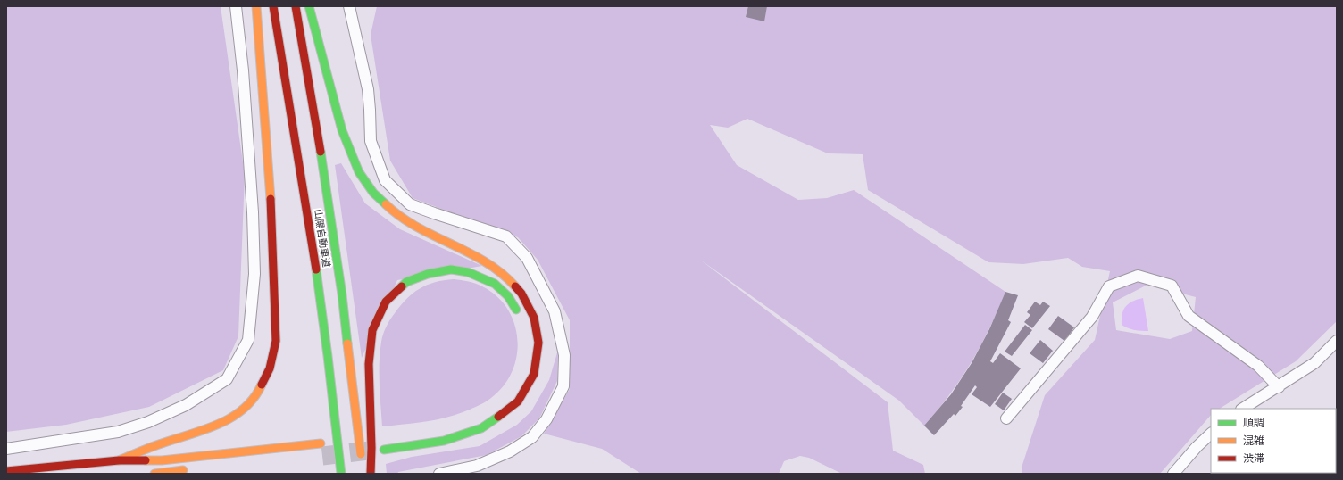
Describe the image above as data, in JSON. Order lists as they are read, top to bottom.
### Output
{
  "streets": {
    "highway": ["山陽自動車道"]
  },
  "legend": ["順調", "混雑", "渋滞"]
}
